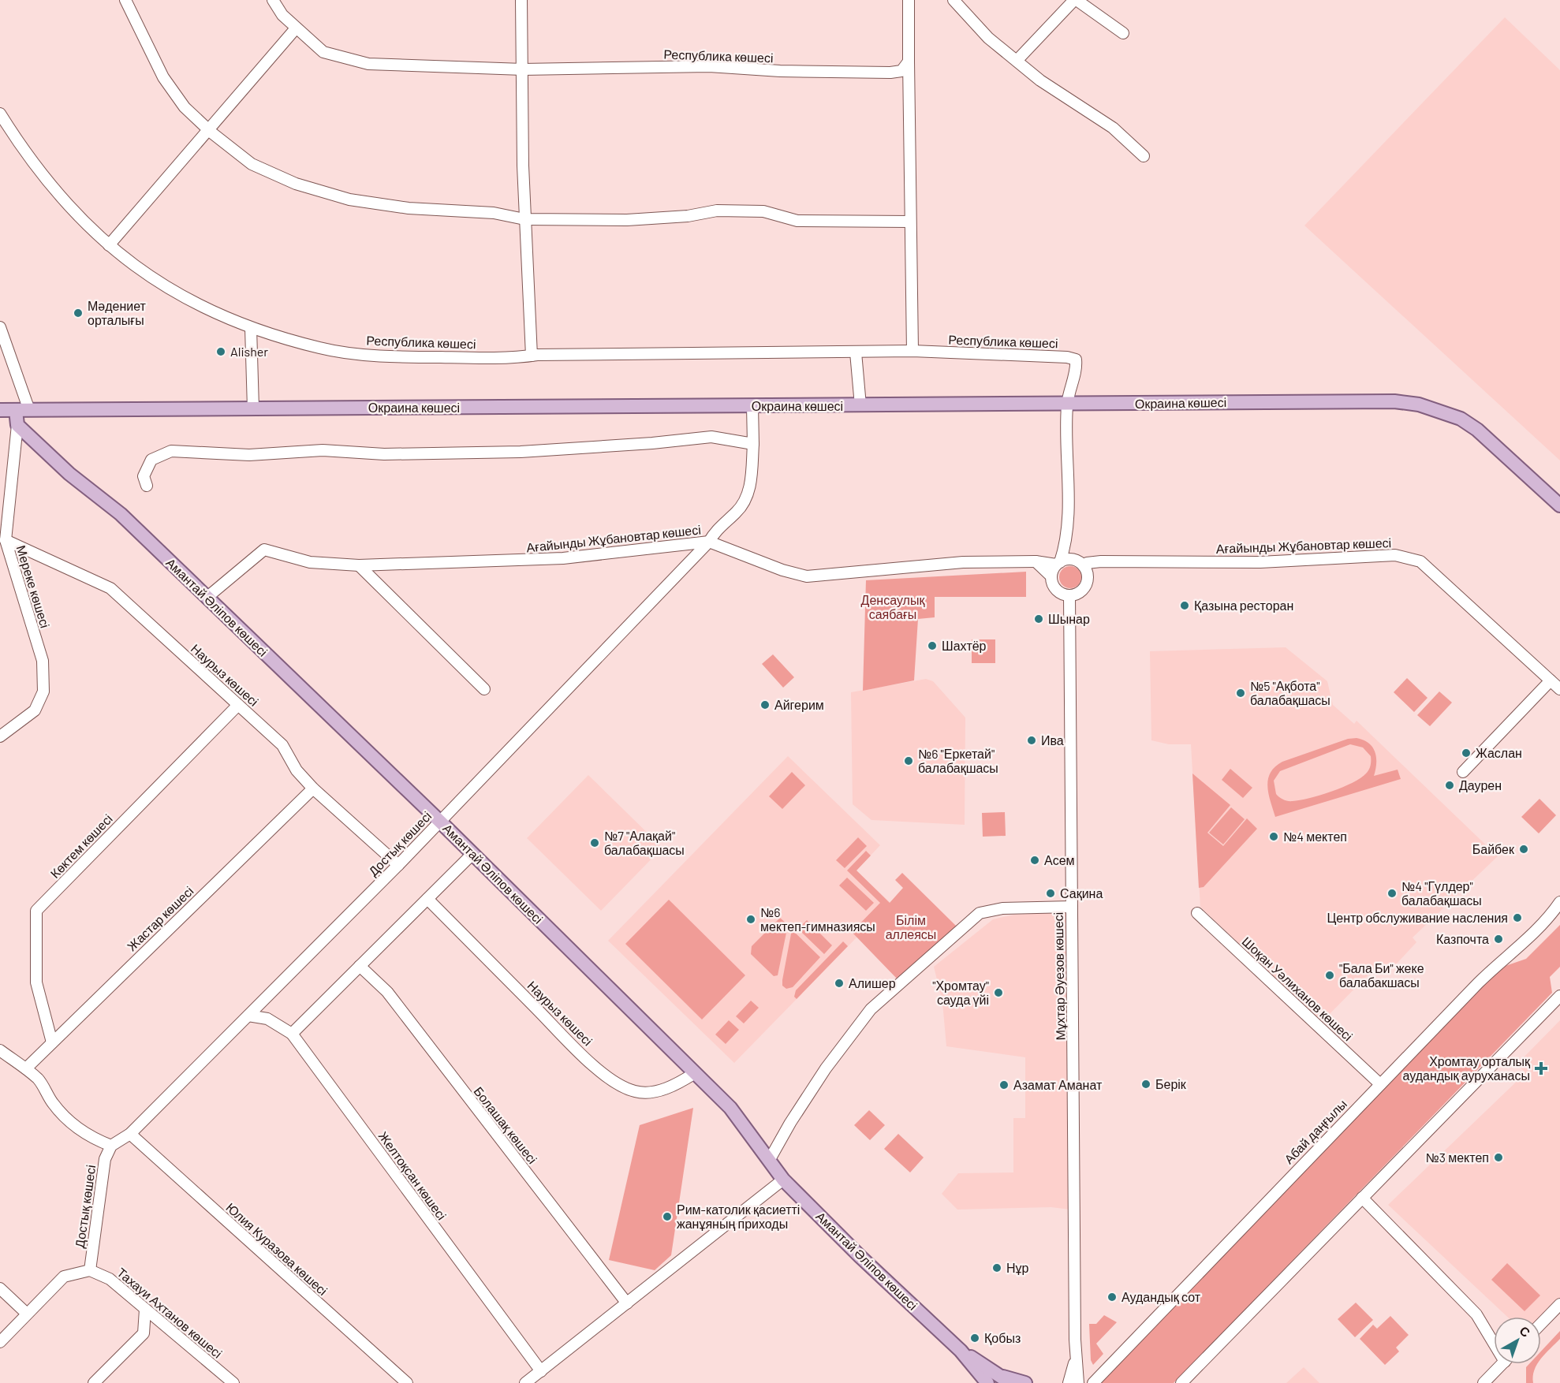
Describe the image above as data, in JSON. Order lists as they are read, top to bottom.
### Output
{
  "streets": {
    "main road": ["Окраина көшесі", "Амантай Әліпов көшесі"],
    "street": [
      "Республика көшесі",
      "Ағайынды Жұбановтар көшесі",
      "Мереке көшесі",
      "Наурыз көшесі",
      "Достық көшесі",
      "Көктем көшесі",
      "Жастар көшесі",
      "Мұхтар Әуезов көшесі",
      "Шоқан Уәлиханов көшесі",
      "Болашақ көшесі",
      "Абай даңғылы",
      "Желтоқсан көшесі",
      "Юлия Куразова көшесі",
      "Тахауи Ахтанов көшесі"
    ]
  },
  "crossings": [
    ["Республика көшесі", "Окраина көшесі"],
    ["Окраина көшесі", "Достық көшесі"],
    ["Ағайынды Жұбановтар көшесі", "Амантай Әліпов көшесі"],
    ["Ағайынды Жұбановтар көшесі", "Достық көшесі"],
    ["Ағайынды Жұбановтар көшесі", "Мұхтар Әуезов көшесі"],
    ["Мереке көшесі", "Амантай Әліпов көшесі"],
    ["Мереке көшесі", "Наурыз көшесі"],
    ["Амантай Әліпов көшесі", "Наурыз көшесі"],
    ["Амантай Әліпов көшесі", "Достық көшесі"],
    ["Наурыз көшесі", "Достық көшесі"],
    ["Наурыз көшесі", "Көктем көшесі"],
    ["Наурыз көшесі", "Жастар көшесі"],
    ["Достық көшесі", "Желтоқсан көшесі"],
    ["Достық көшесі", "Юлия Куразова көшесі"],
    ["Достық көшесі", "Тахауи Ахтанов көшесі"],
    ["Көктем көшесі", "Жастар көшесі"],
    ["Шоқан Уәлиханов көшесі", "Абай даңғылы"]
  ],
  "parks": ["Денсаулық саябағы", "Білім аллеясы"],
  "places": {
    "other": [
      "Мәдениет орталығы",
      "Alisher",
      "Қазына ресторан",
      "Шынар",
      "Шахтёр",
      "№5 \"Ақбота\" балабақшасы",
      "Айгерим",
      "Ива",
      "Жаслан",
      "№6 \"Еркетай\" балабақшасы",
      "Даурен",
      "№4 мектеп",
      "№7 \"Алақай\" балабақшасы",
      "Байбек",
      "Асем",
      "Сақина",
      "№4 \"Гүлдер\" балабақшасы",
      "Центр обслуживание насления",
      "№6 мектеп-гимназиясы",
      "Казпочта",
      "\"Бала Би\" жеке балабакшасы",
      "Алишер",
      "\"Хромтау\" сауда үйі",
      "Берік",
      "Азамат Аманат",
      "№3 мектеп",
      "Рим-католик қасиетті жанұяның приходы",
      "Нұр",
      "Аудандық сот",
      "Қобыз"
    ],
    "health": ["Хромтау орталық аудандық ауруханасы"]
  },
  "north": "top right"
}
